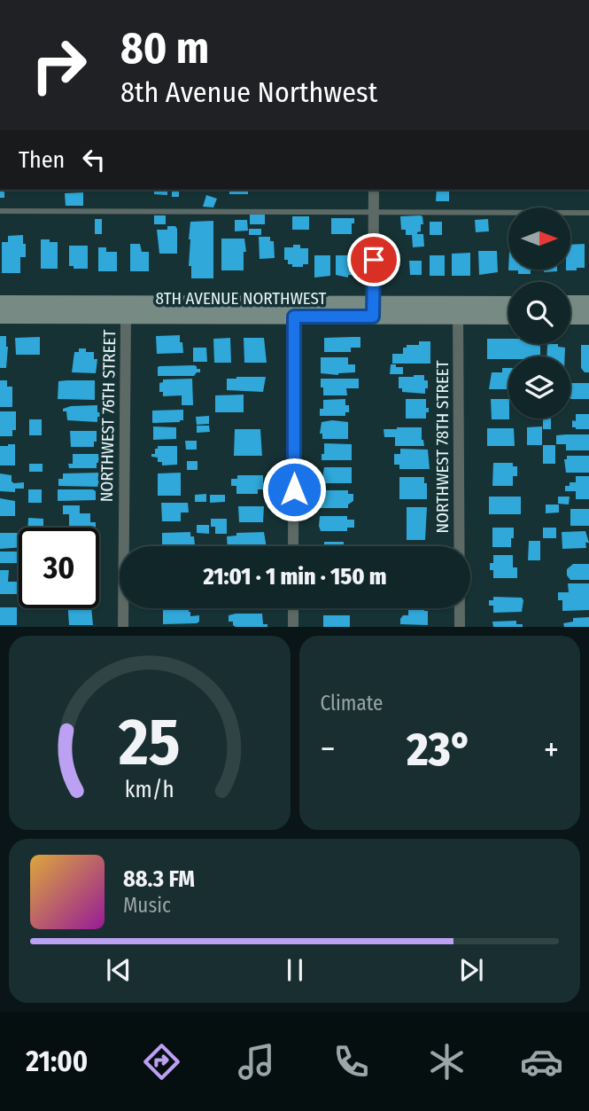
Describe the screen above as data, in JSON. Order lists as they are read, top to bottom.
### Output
{
  "streets": {
    "main road": ["8TH AVENUE NORTHWEST"],
    "street": ["NORTHWEST 76TH STREET", "NORTHWEST 78TH STREET"]
  },
  "crossings": [
    ["8TH AVENUE NORTHWEST", "NORTHWEST 76TH STREET"],
    ["8TH AVENUE NORTHWEST", "NORTHWEST 78TH STREET"]
  ],
  "north": "right",
  "page": {
    "turn": ["80 m", "8th Avenue Northwest"],
    "then": "Then",
    "limit": "30",
    "trip": "21:01 · 1 min · 150 m",
    "tile": "Climate",
    "heat": ["−", "23°", "+"],
    "song": ["88.3 FM", "Music"],
    "tabs": "21:00",
    "gauge": ["25", "km/h"]
  }
}
